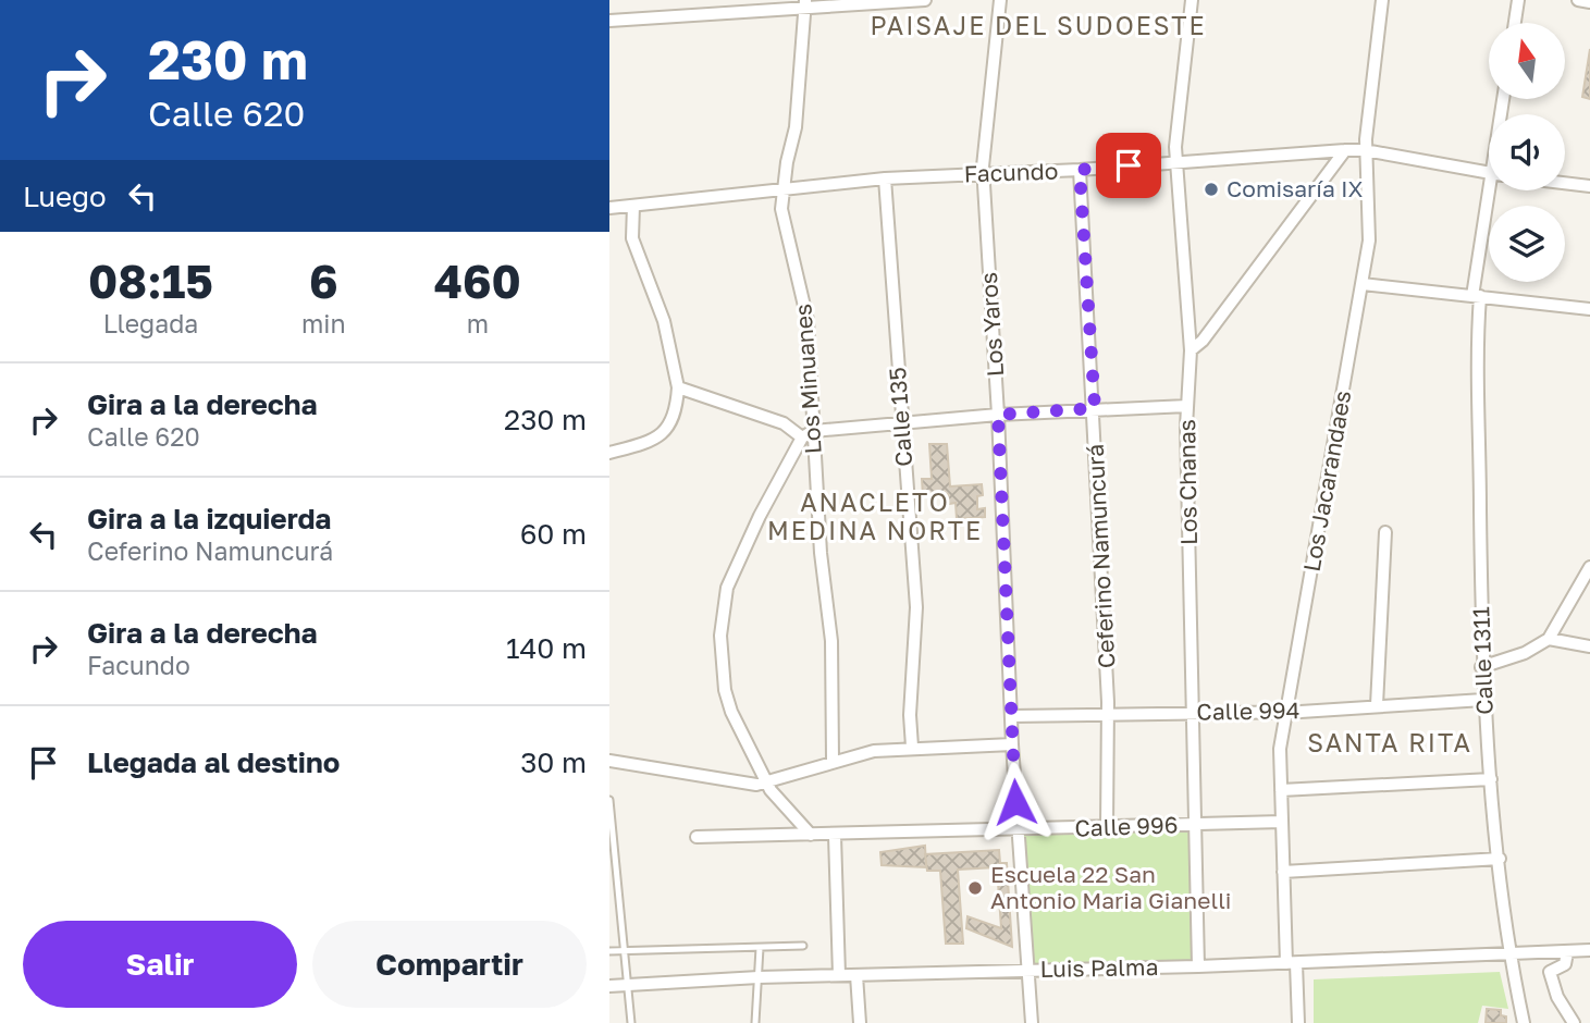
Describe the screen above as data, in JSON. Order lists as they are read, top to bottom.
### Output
{
  "streets": {
    "street": [
      "Facundo",
      "Los Yaros",
      "Los Minuanes",
      "Calle 135",
      "Los Jacarandaes",
      "Los Chanas",
      "Ceferino Namuncurá",
      "Calle 1311",
      "Calle 994",
      "Calle 996",
      "Luis Palma"
    ]
  },
  "crossings": [
    ["Facundo", "Los Yaros"],
    ["Facundo", "Los Minuanes"],
    ["Facundo", "Calle 135"],
    ["Facundo", "Los Jacarandaes"],
    ["Facundo", "Los Chanas"],
    ["Facundo", "Ceferino Namuncurá"],
    ["Los Yaros", "Calle 994"],
    ["Los Yaros", "Calle 996"],
    ["Los Yaros", "Luis Palma"],
    ["Los Jacarandaes", "Calle 994"],
    ["Los Jacarandaes", "Calle 996"],
    ["Los Jacarandaes", "Luis Palma"],
    ["Los Chanas", "Calle 994"],
    ["Los Chanas", "Calle 996"],
    ["Los Chanas", "Luis Palma"],
    ["Ceferino Namuncurá", "Calle 994"],
    ["Ceferino Namuncurá", "Calle 996"],
    ["Calle 1311", "Calle 994"],
    ["Calle 1311", "Luis Palma"]
  ],
  "districts": ["PAISAJE DEL SUDOESTE", "ANACLETO MEDINA NORTE", "SANTA RITA"],
  "places": ["Comisaría IX", "Escuela 22 San Antonio Maria Gianelli"],
  "north": "top",
  "page": {
    "turn": ["230 m", "Calle 620"],
    "then": "Luego",
    "eta": [
      "08:15",
      "Llegada",
      "6",
      "min",
      "460",
      "m"
    ],
    "list": [
      {
        "name": "Gira a la derecha",
        "note": "Calle 620",
        "value": "230 m"
      },
      {
        "name": "Gira a la izquierda",
        "note": "Ceferino Namuncurá",
        "value": "60 m"
      },
      {
        "name": "Gira a la derecha",
        "note": "Facundo",
        "value": "140 m"
      },
      {
        "name": "Llegada al destino",
        "value": "30 m"
      }
    ],
    "buttons": ["Salir", "Compartir"]
  }
}
